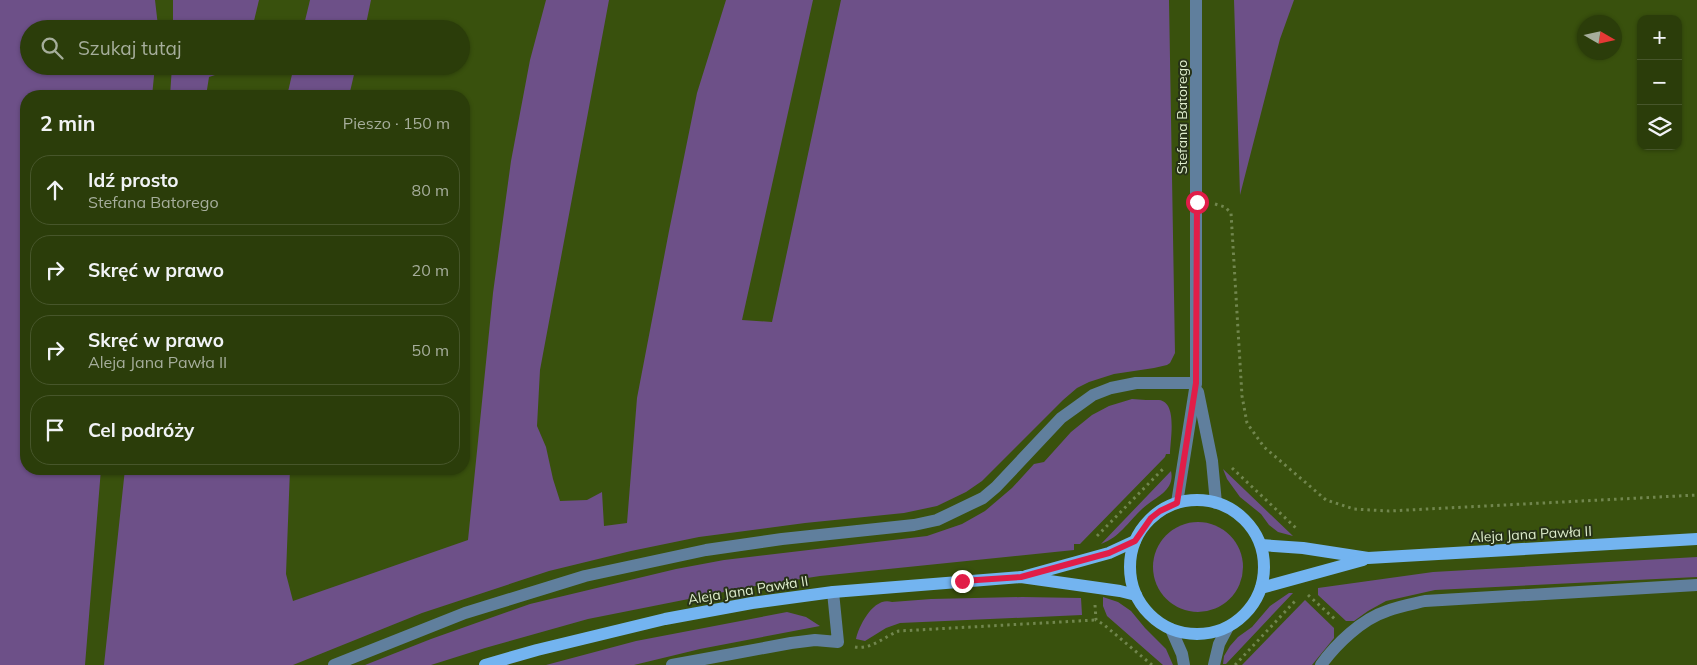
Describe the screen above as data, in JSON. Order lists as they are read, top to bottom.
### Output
{
  "streets": {
    "main road": ["Aleja Jana Pawła II"],
    "street": ["Stefana Batorego"]
  },
  "crossings": [
    ["Stefana Batorego", "Aleja Jana Pawła II"]
  ],
  "north": "right",
  "page": {
    "map_buttons": ["+", "−"],
    "search": "Szukaj tutaj",
    "heading": ["2 min", "Pieszo · 150 m"],
    "list": [
      ["Idź prosto", "Stefana Batorego", "80 m"],
      ["Skręć w prawo", "20 m"],
      ["Skręć w prawo", "Aleja Jana Pawła II", "50 m"],
      "Cel podróży"
    ]
  }
}
